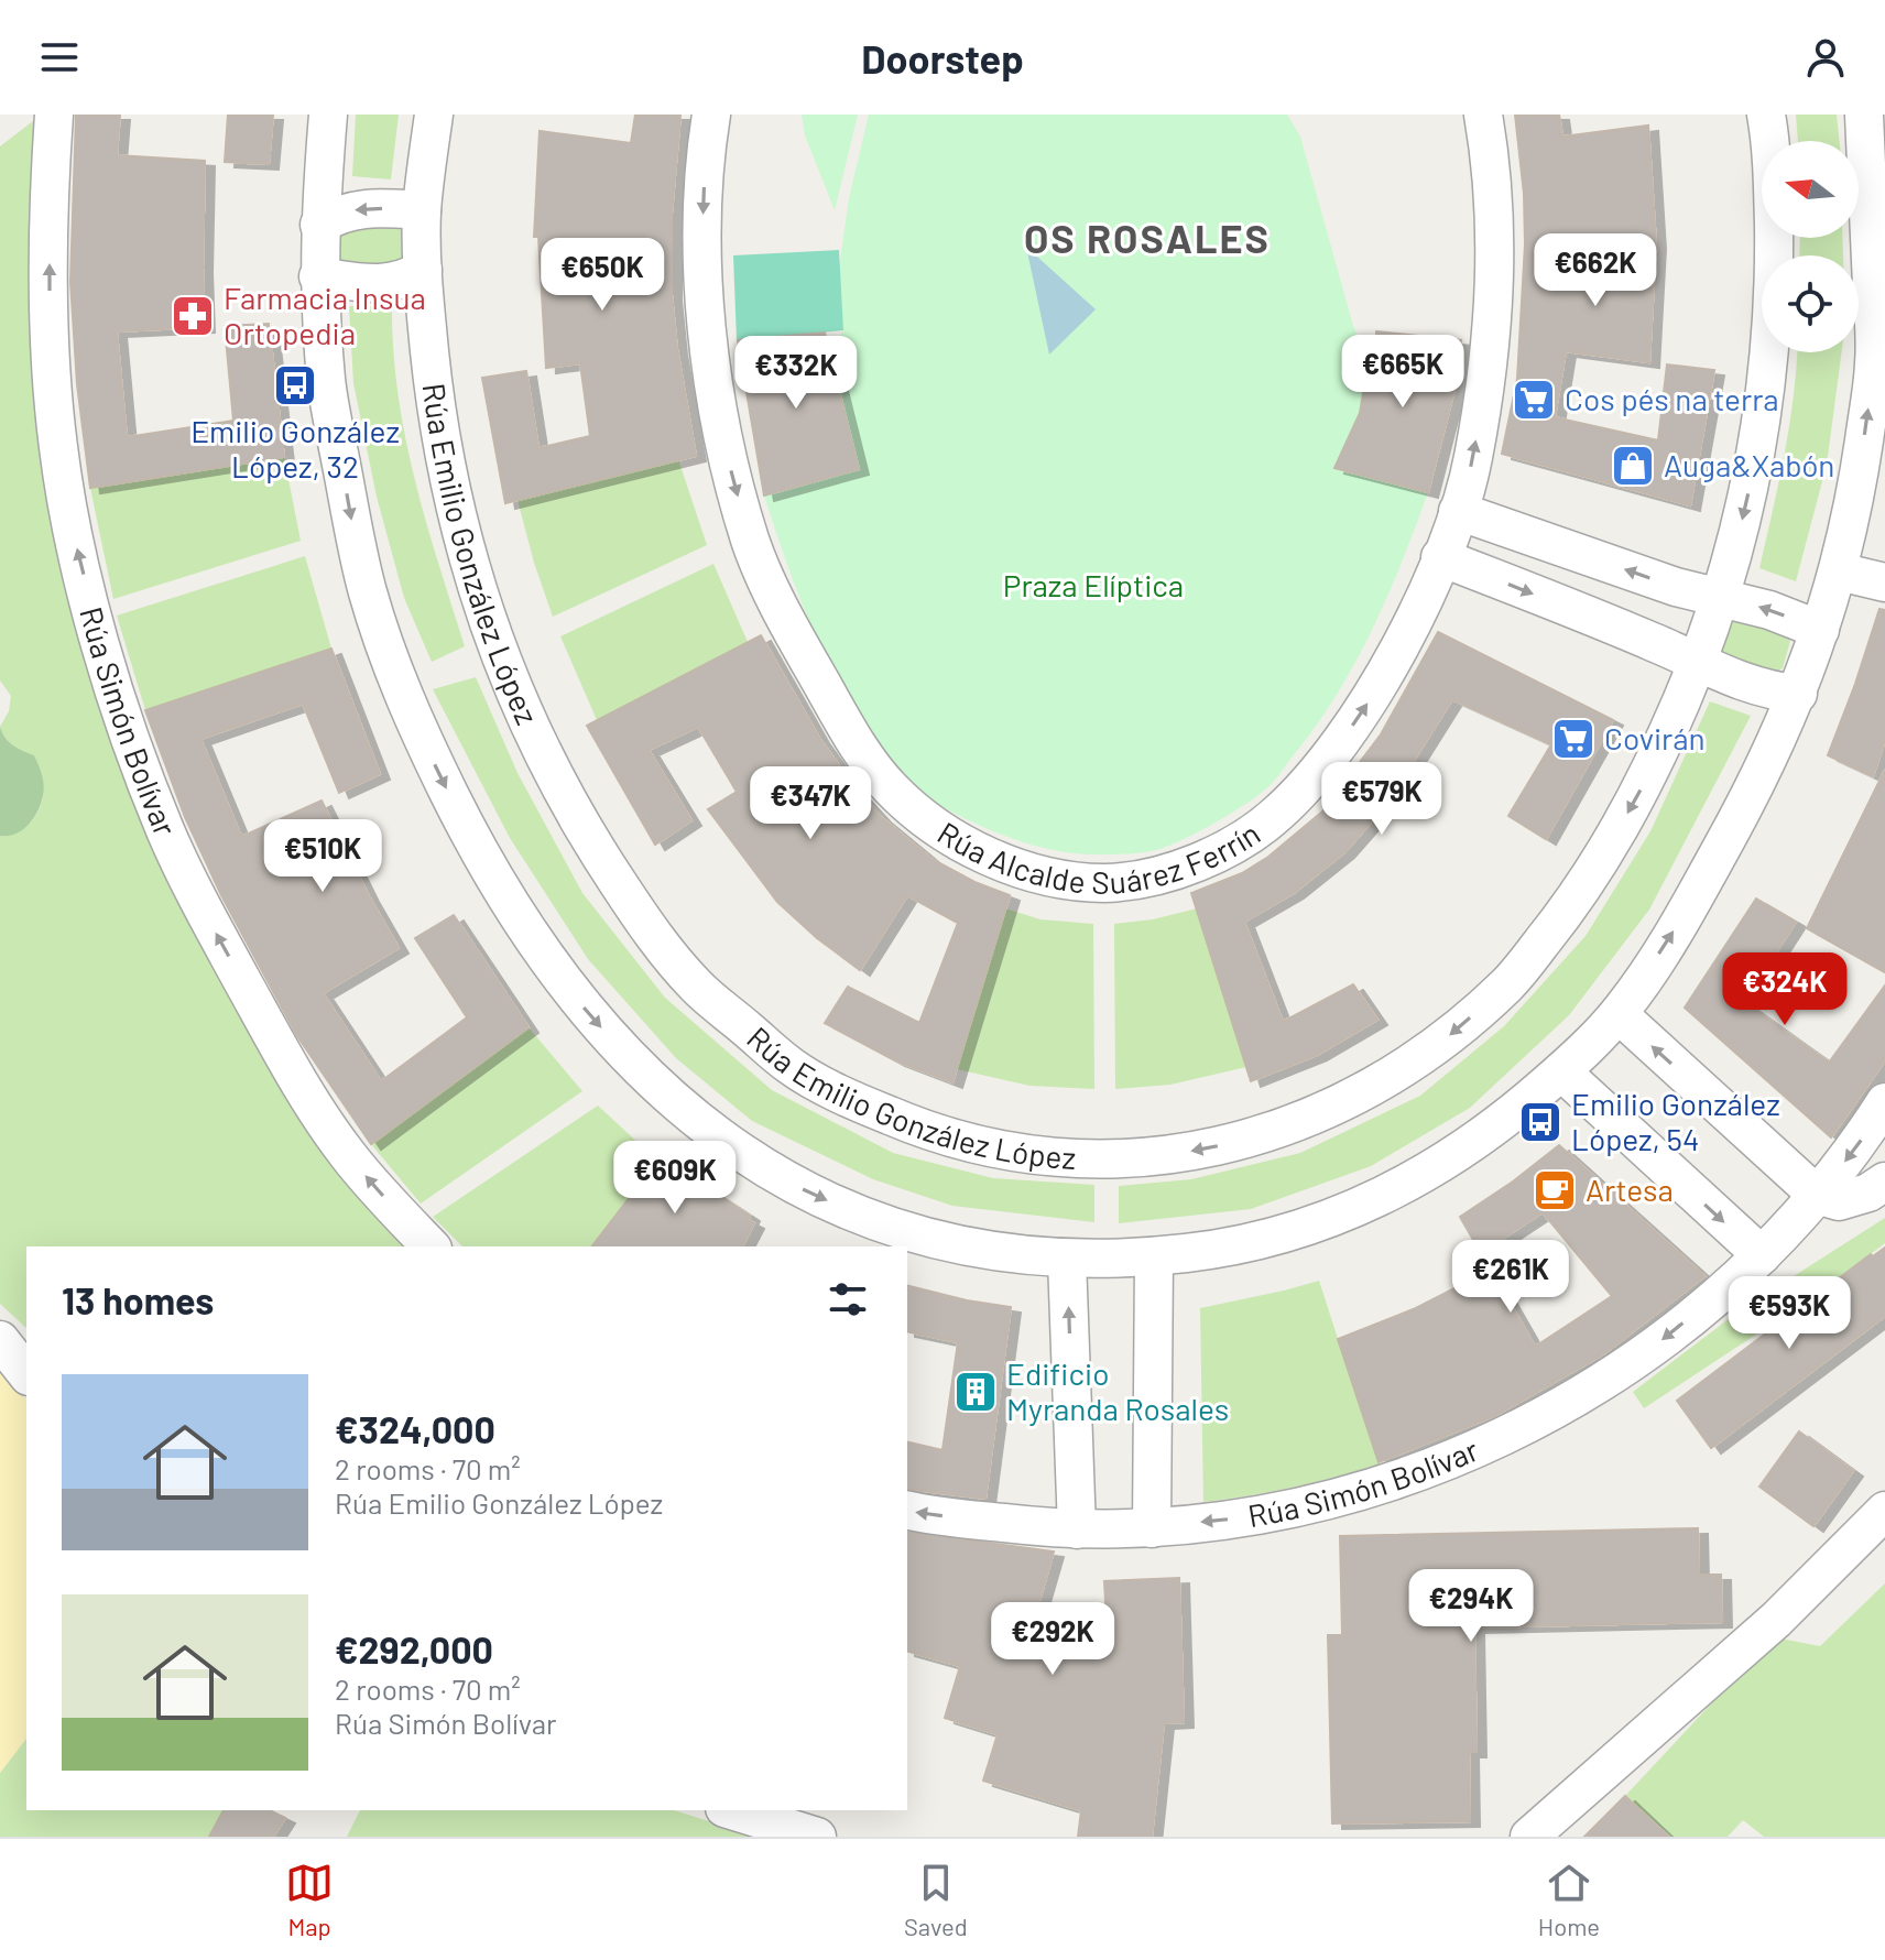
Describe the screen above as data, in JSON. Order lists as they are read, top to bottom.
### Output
{
  "streets": {
    "street": ["Rúa Emilio González López", "Rúa Simón Bolívar", "Rúa Alcalde Suárez Ferrín"]
  },
  "districts": ["OS ROSALES"],
  "parks": ["Praza Elíptica"],
  "places": {
    "pharmacy": ["Farmacia Insua Ortopedia"],
    "bus stop": ["Emilio González López, 32", "Emilio González López, 54"],
    "supermarket": ["Cos pés na terra", "Covirán"],
    "shop": ["Auga&Xabón"],
    "cafe": ["Artesa"],
    "building": ["Edificio Myranda Rosales"]
  },
  "north": "left",
  "page": {
    "header": "Doorstep",
    "price": [
      "€662K",
      "€650K",
      "€665K",
      "€332K",
      "€579K",
      "€347K",
      "€510K",
      "€324K",
      "€609K",
      "€261K",
      "€593K",
      "€294K",
      "€292K"
    ],
    "heading": "13 homes",
    "list": [
      {
        "name": "€324,000",
        "note": "2 rooms · 70 m² · Rúa Emilio González López"
      },
      {
        "name": "€292,000",
        "note": "2 rooms · 70 m² · Rúa Simón Bolívar"
      }
    ],
    "tabs": ["Map", "Saved", "Home"]
  }
}
